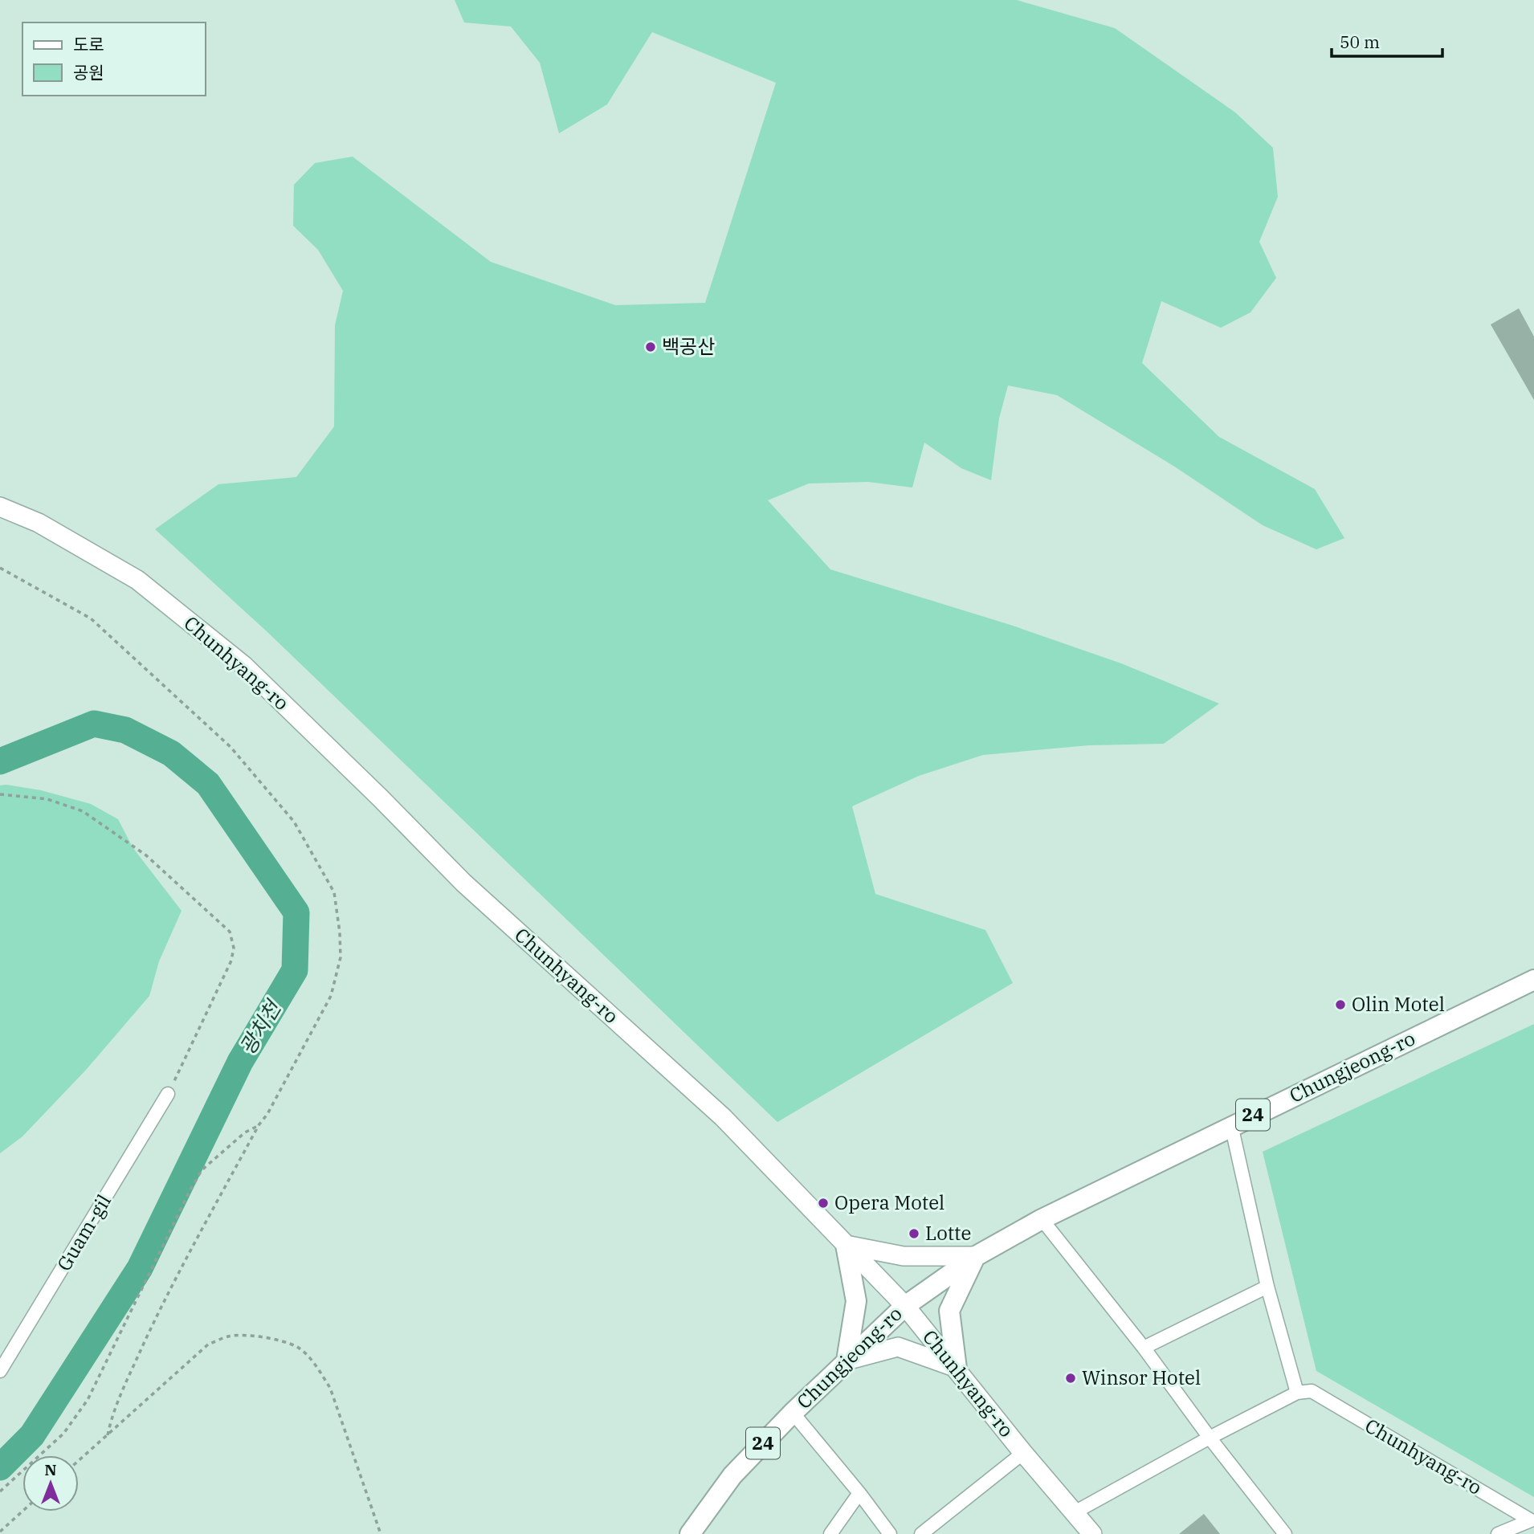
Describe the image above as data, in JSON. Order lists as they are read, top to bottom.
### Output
{
  "streets": {
    "main road": ["Chungjeong-ro", "24"],
    "street": ["Chunhyang-ro", "Guam-gil"]
  },
  "crossings": [
    ["Chunhyang-ro", "Chungjeong-ro"]
  ],
  "water": ["광치천"],
  "places": [
    "백공산",
    "Olin Motel",
    "Opera Motel",
    "Lotte",
    "Winsor Hotel"
  ],
  "legend": ["도로", "공원"],
  "scale_bar": "50 m",
  "north": "top"
}
